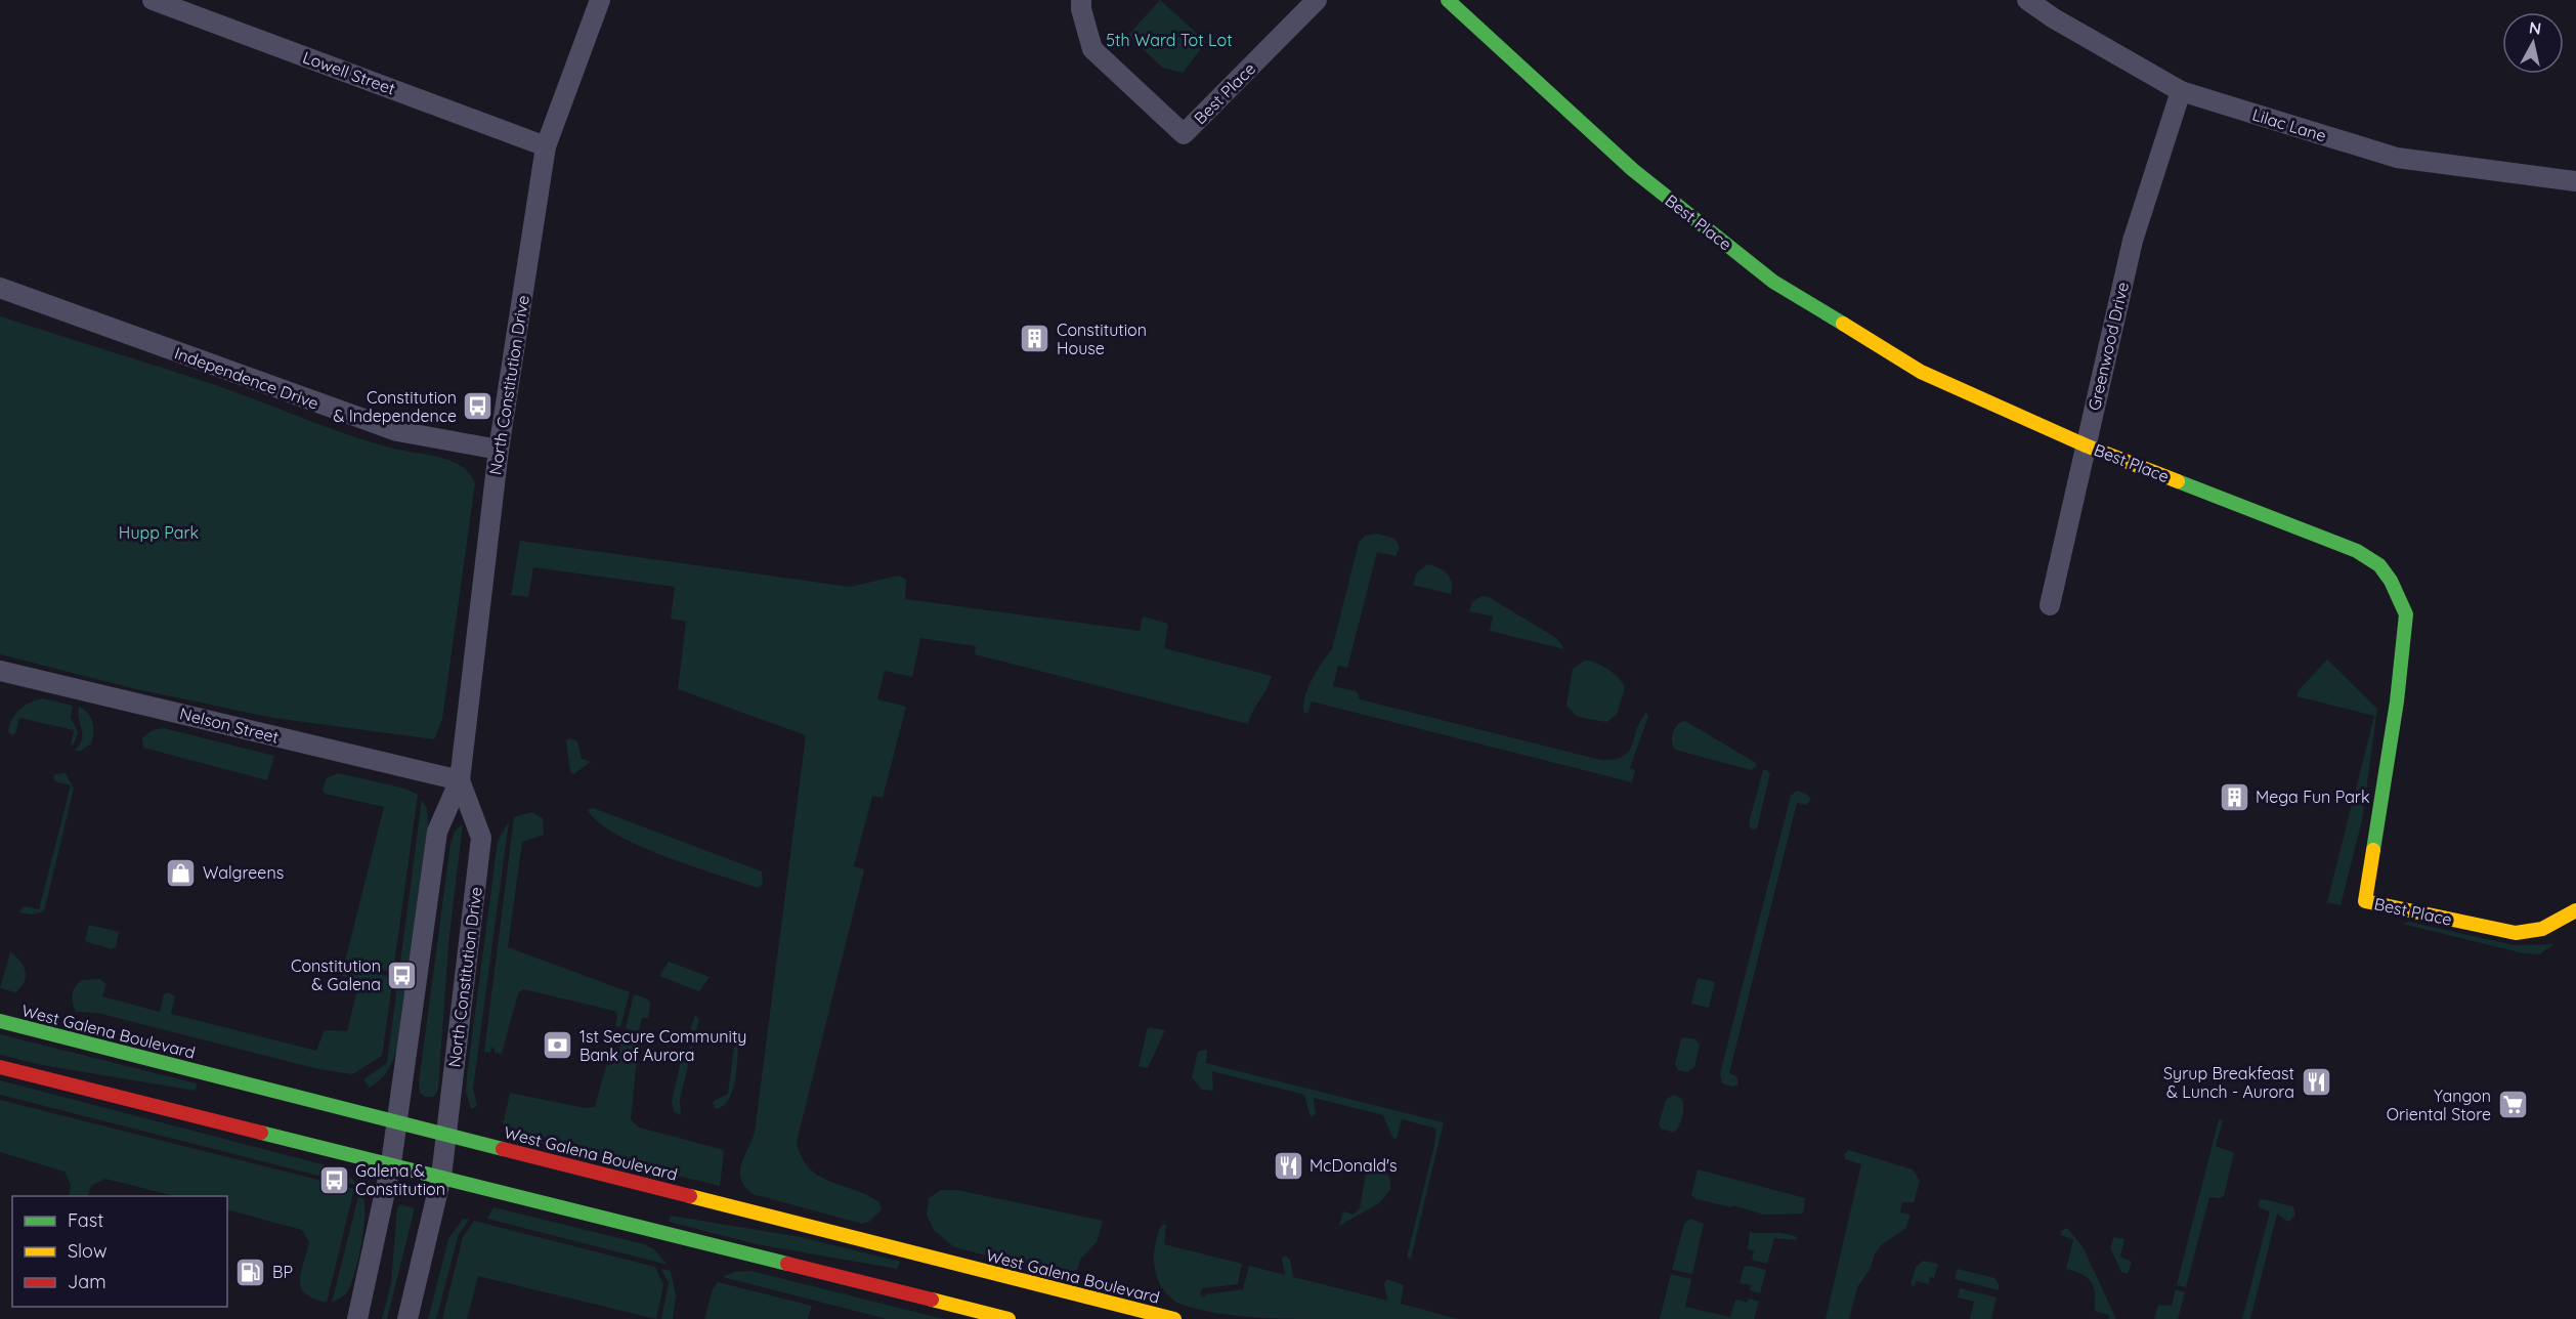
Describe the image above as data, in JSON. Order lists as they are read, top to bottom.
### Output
{
  "streets": {
    "main road": ["Best Place", "West Galena Boulevard"],
    "street": [
      "Lowell Street",
      "Lilac Lane",
      "Greenwood Drive",
      "Independence Drive",
      "North Constitution Drive",
      "Nelson Street"
    ]
  },
  "crossings": [
    ["Lowell Street", "North Constitution Drive"],
    ["Best Place", "Greenwood Drive"],
    ["Lilac Lane", "Greenwood Drive"],
    ["Independence Drive", "North Constitution Drive"],
    ["North Constitution Drive", "Nelson Street"],
    ["North Constitution Drive", "West Galena Boulevard"]
  ],
  "parks": ["5th Ward Tot Lot", "Hupp Park"],
  "places": {
    "building": ["Constitution House", "Mega Fun Park"],
    "bus stop": ["Constitution & Independence", "Constitution & Galena", "Galena & Constitution"],
    "shop": ["Walgreens"],
    "bank": ["1st Secure Community Bank of Aurora"],
    "restaurant": ["Syrup Breakfeast & Lunch - Aurora", "McDonald's"],
    "supermarket": ["Yangon Oriental Store"],
    "fuel station": ["BP"]
  },
  "legend": ["Fast", "Slow", "Jam"],
  "north": "top"
}
